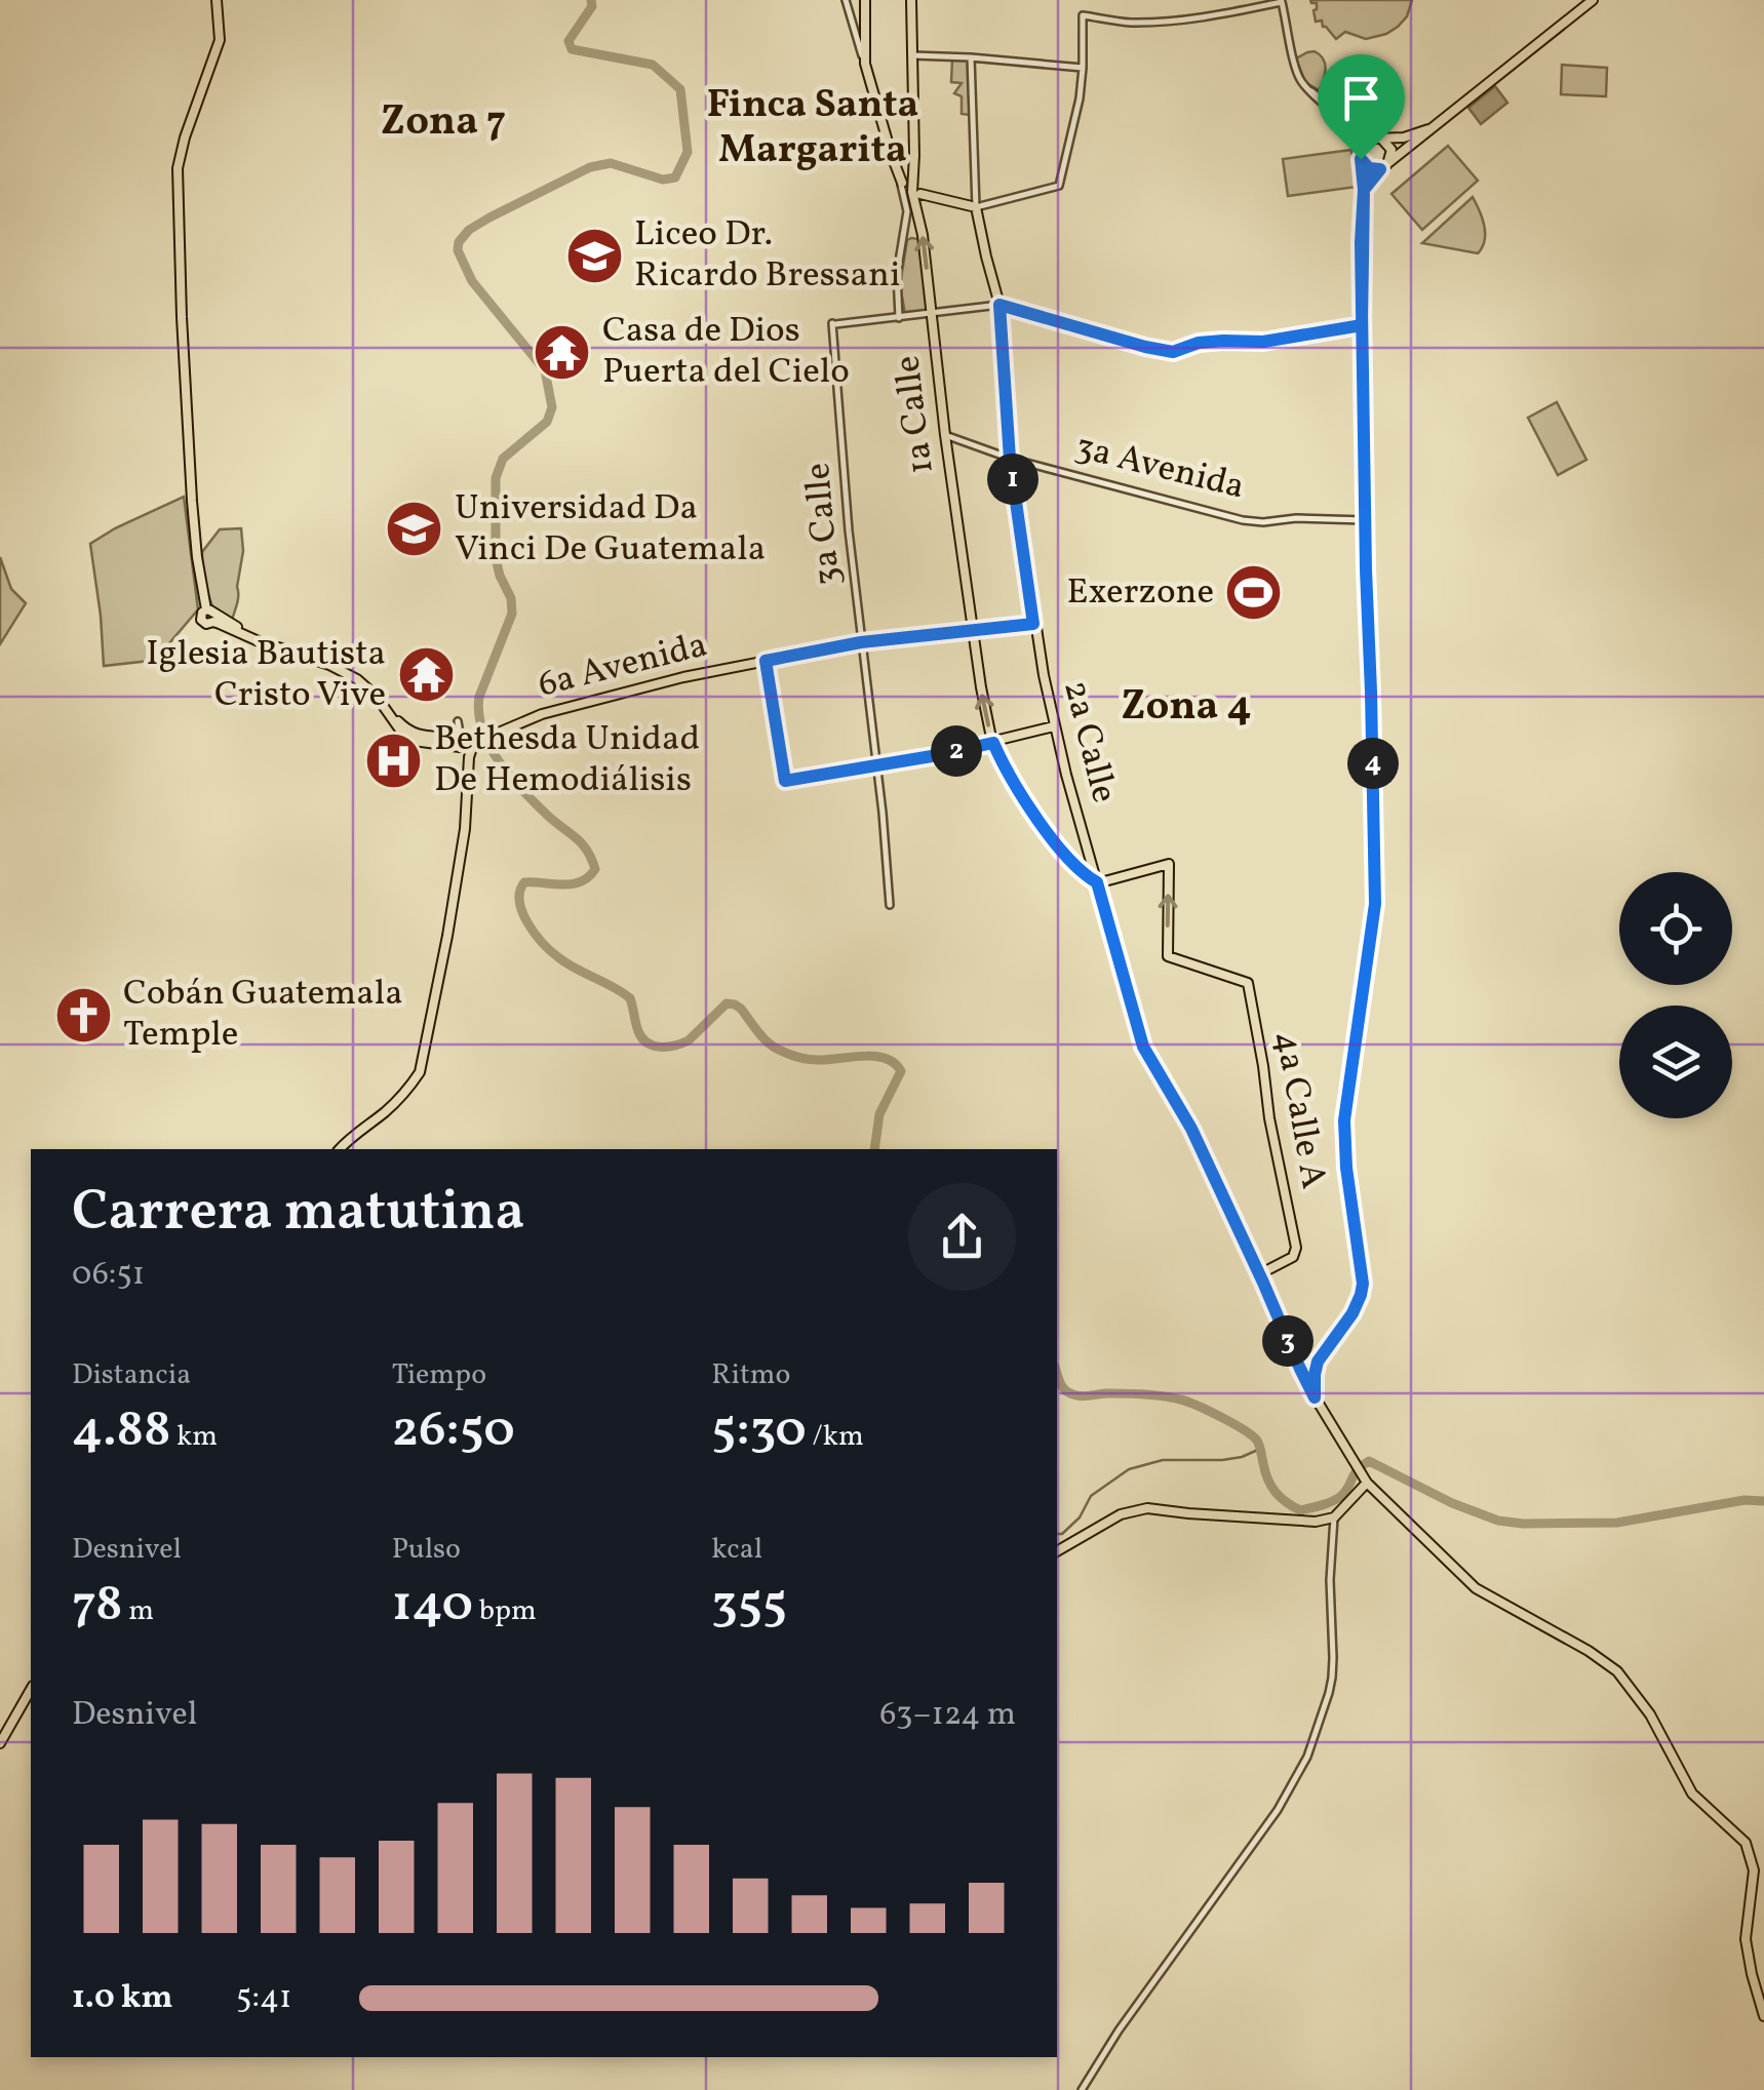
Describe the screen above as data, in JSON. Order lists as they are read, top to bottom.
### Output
{
  "streets": {
    "main road": [
      "1a Calle",
      "6a Avenida",
      "2a Calle",
      "4a Calle A"
    ],
    "street": ["3a Avenida", "3a Calle"]
  },
  "crossings": [
    ["1a Calle", "3a Avenida"],
    ["1a Calle", "3a Calle"],
    ["1a Calle", "6a Avenida"],
    ["1a Calle", "2a Calle"],
    ["1a Calle", "4a Calle A"],
    ["3a Avenida", "2a Calle"],
    ["3a Calle", "6a Avenida"],
    ["6a Avenida", "2a Calle"],
    ["2a Calle", "4a Calle A"]
  ],
  "districts": ["Finca Santa Margarita", "Zona 7", "Zona 4"],
  "places": {
    "school or university": ["Liceo Dr. Ricardo Bressani", "Universidad Da Vinci De Guatemala"],
    "temple": ["Casa de Dios Puerta del Cielo", "Iglesia Bautista Cristo Vive"],
    "sports": ["Exerzone"],
    "hospital": ["Bethesda Unidad De Hemodiálisis"],
    "church": ["Cobán Guatemala Temple"]
  },
  "page": {
    "pins": [
      "1",
      "2",
      "4",
      "3"
    ],
    "heading": ["Carrera matutina", "06:51"],
    "stats": [
      ["Distancia", "4.88 km"],
      ["Tiempo", "26:50"],
      ["Ritmo", "5:30 /km"],
      ["Desnivel", "78 m"],
      ["Pulso", "140 bpm"],
      ["kcal", "355"]
    ],
    "chart": ["Desnivel", "63–124 m"],
    "list": [
      {
        "name": "1.0 km",
        "note": "5:41"
      }
    ]
  }
}
